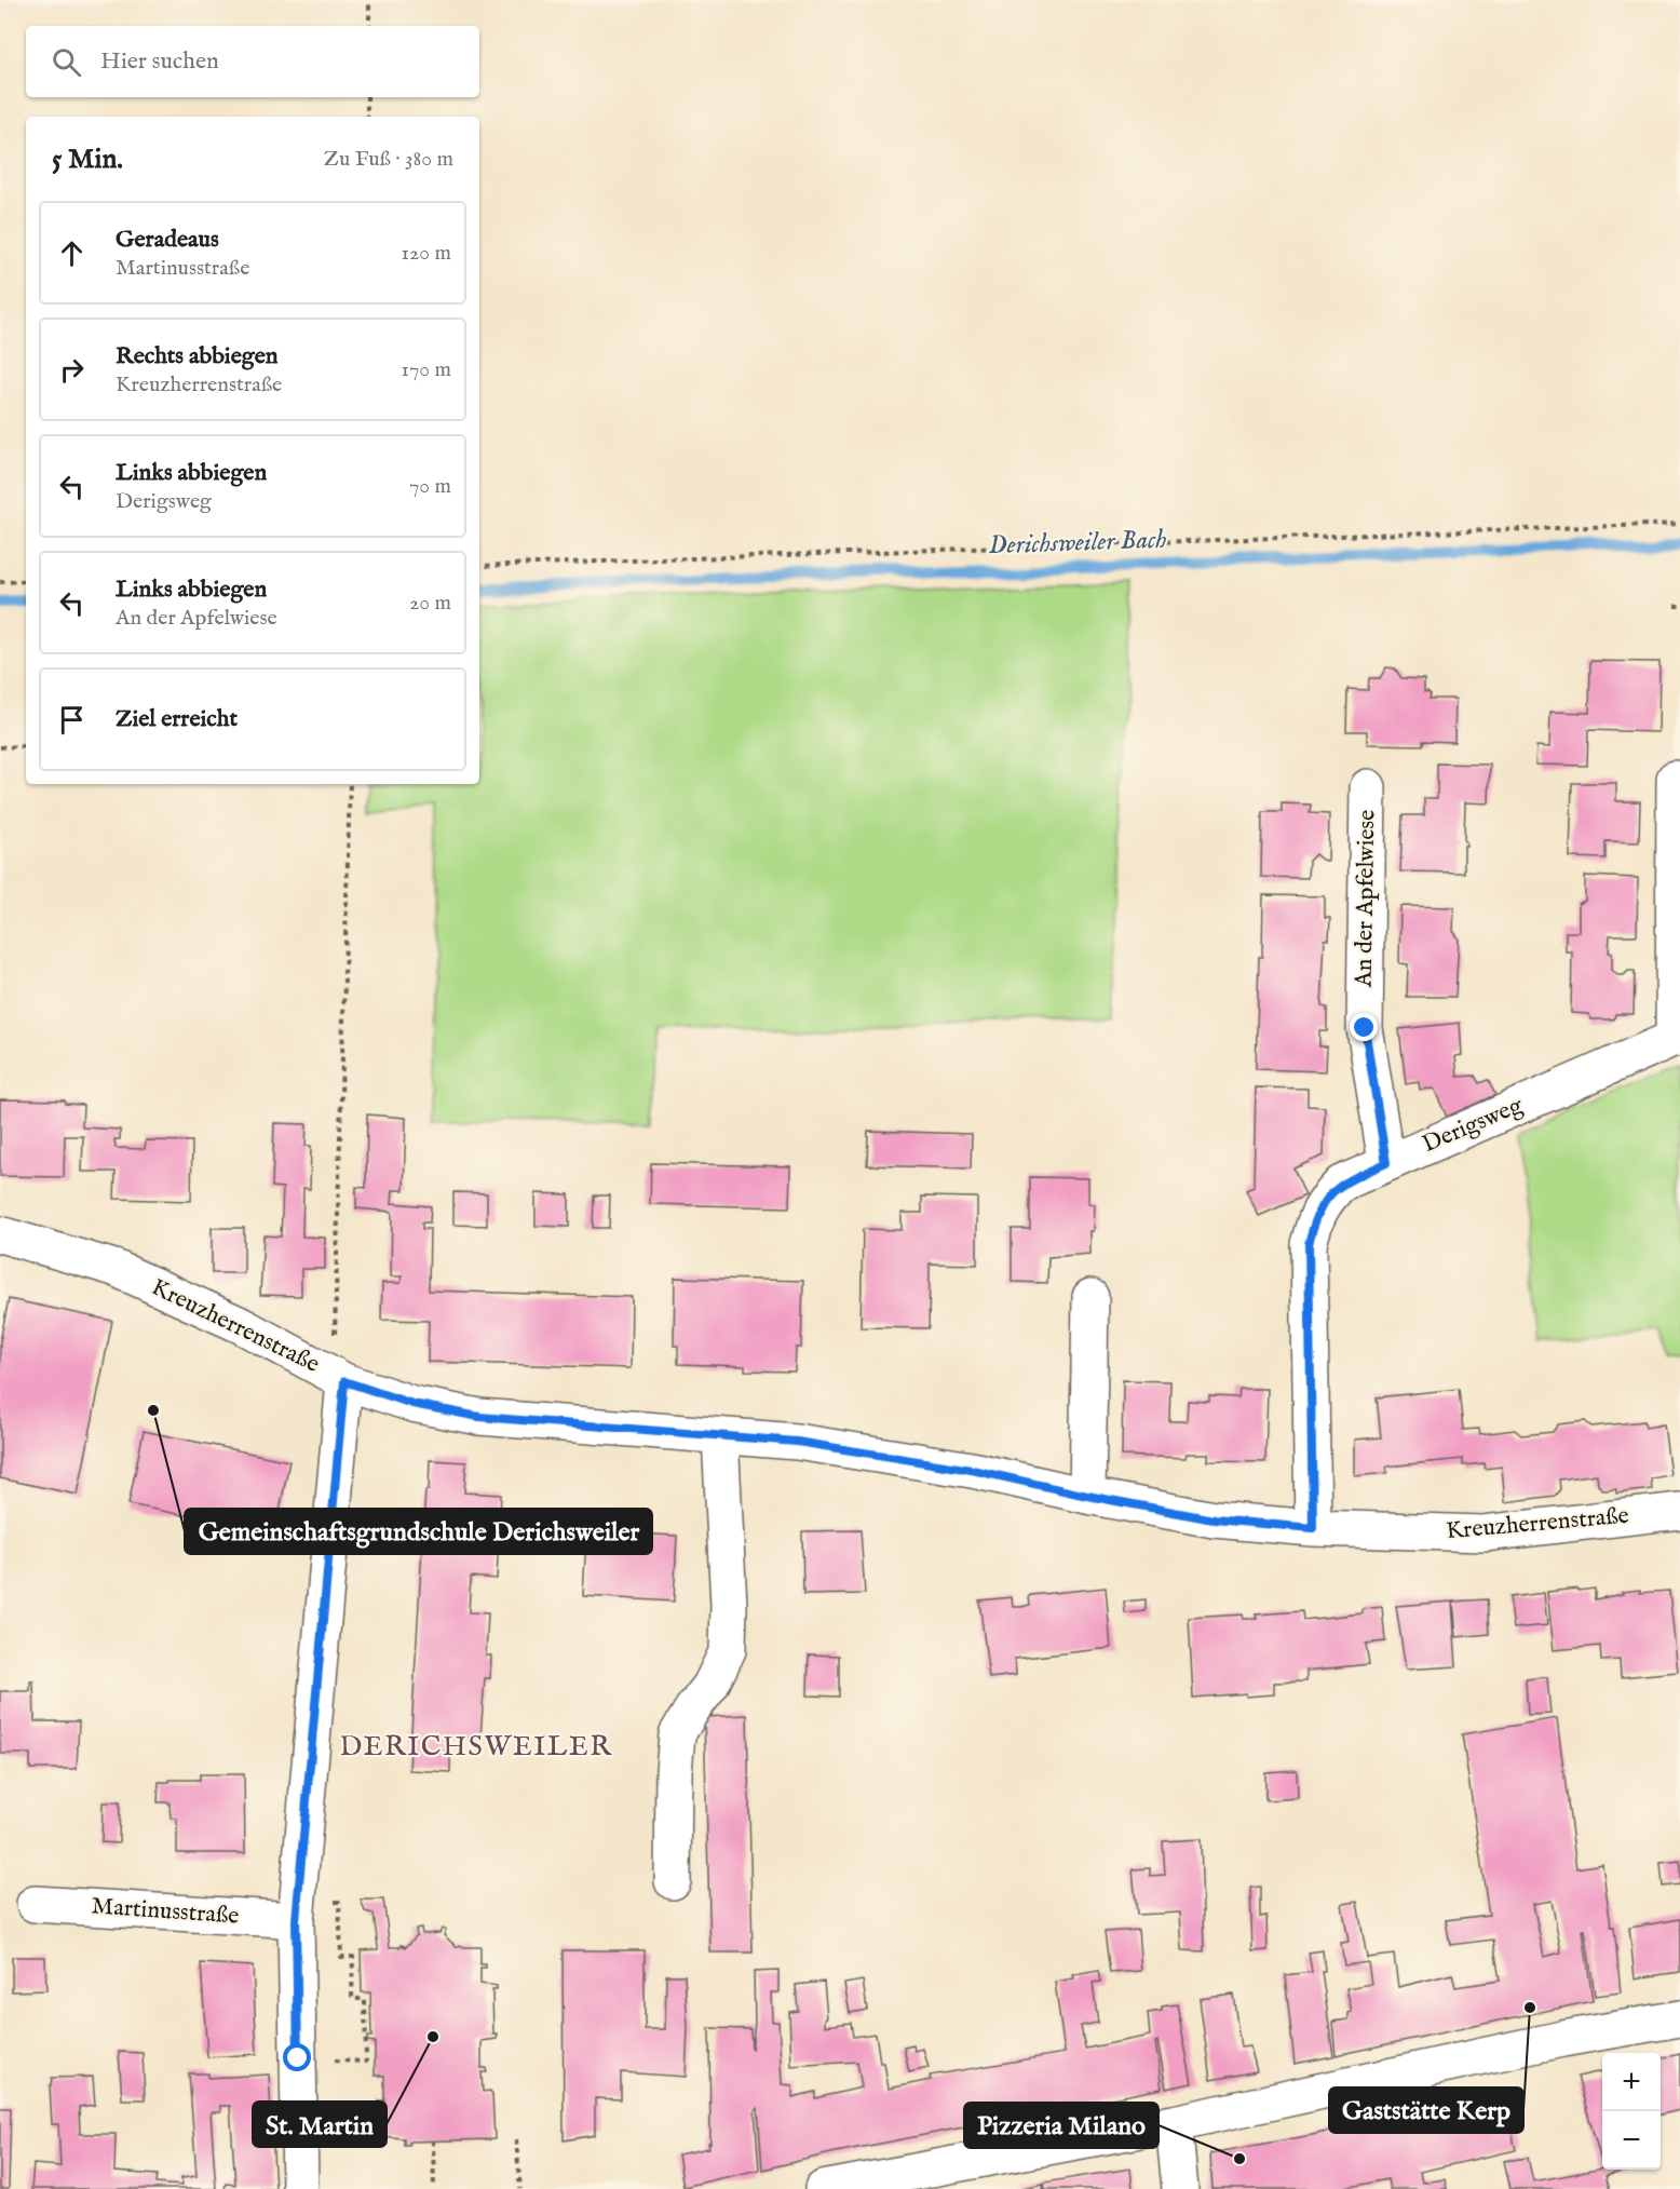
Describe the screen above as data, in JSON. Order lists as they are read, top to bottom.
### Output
{
  "streets": {
    "street": [
      "An der Apfelwiese",
      "Derigsweg",
      "Kreuzherrenstraße",
      "Martinusstraße"
    ]
  },
  "crossings": [
    ["An der Apfelwiese", "Derigsweg"],
    ["Derigsweg", "Kreuzherrenstraße"]
  ],
  "districts": ["DERICHSWEILER"],
  "water": ["Derichsweiler Bach"],
  "places": [
    "Gemeinschaftsgrundschule Derichsweiler",
    "Gaststätte Kerp",
    "St. Martin",
    "Pizzeria Milano"
  ],
  "page": {
    "search": "Hier suchen",
    "heading": ["5 Min.", "Zu Fuß · 380 m"],
    "list": [
      ["Geradeaus", "Martinusstraße", "120 m"],
      ["Rechts abbiegen", "Kreuzherrenstraße", "170 m"],
      ["Links abbiegen", "Derigsweg", "70 m"],
      ["Links abbiegen", "An der Apfelwiese", "20 m"],
      "Ziel erreicht"
    ],
    "map_buttons": ["+", "−"]
  }
}
